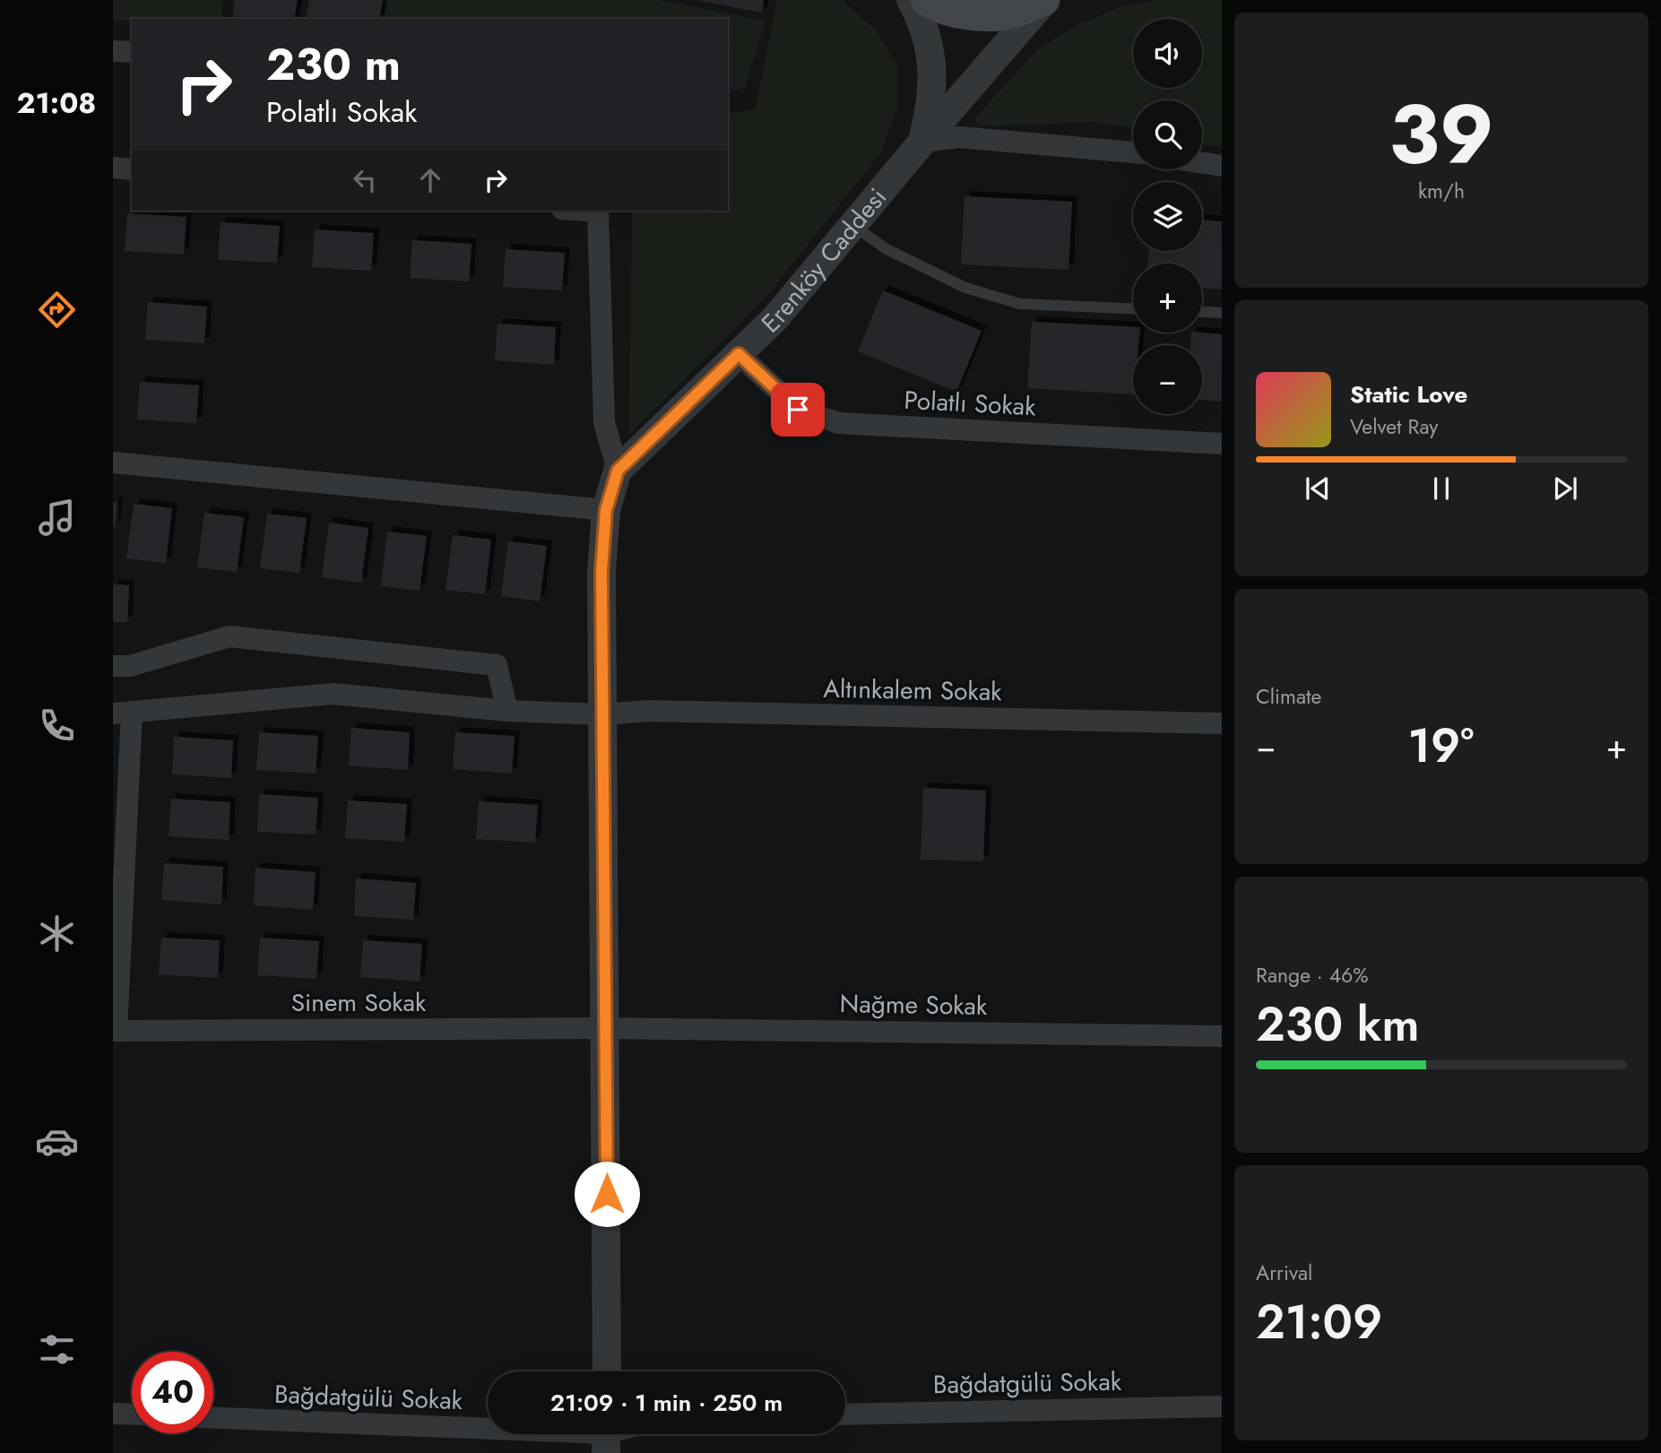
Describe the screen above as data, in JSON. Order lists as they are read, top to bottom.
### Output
{
  "streets": {
    "street": [
      "Erenköy Caddesi",
      "Polatlı Sokak",
      "Altınkalem Sokak",
      "Sinem Sokak",
      "Nağme Sokak",
      "Bağdatgülü Sokak"
    ]
  },
  "crossings": [
    ["Erenköy Caddesi", "Polatlı Sokak"],
    ["Erenköy Caddesi", "Altınkalem Sokak"],
    ["Erenköy Caddesi", "Sinem Sokak"],
    ["Erenköy Caddesi", "Nağme Sokak"],
    ["Sinem Sokak", "Nağme Sokak"]
  ],
  "page": {
    "tabs": "21:08",
    "tile": [
      ["39", "km/h"],
      "Climate",
      ["Range · 46%", "230 km"],
      ["Arrival", "21:09"]
    ],
    "map_buttons": ["+", "−"],
    "turn": ["230 m", "Polatlı Sokak"],
    "song": ["Static Love", "Velvet Ray"],
    "heat": ["−", "19°", "+"],
    "limit": "40",
    "trip": "21:09 · 1 min · 250 m"
  }
}
